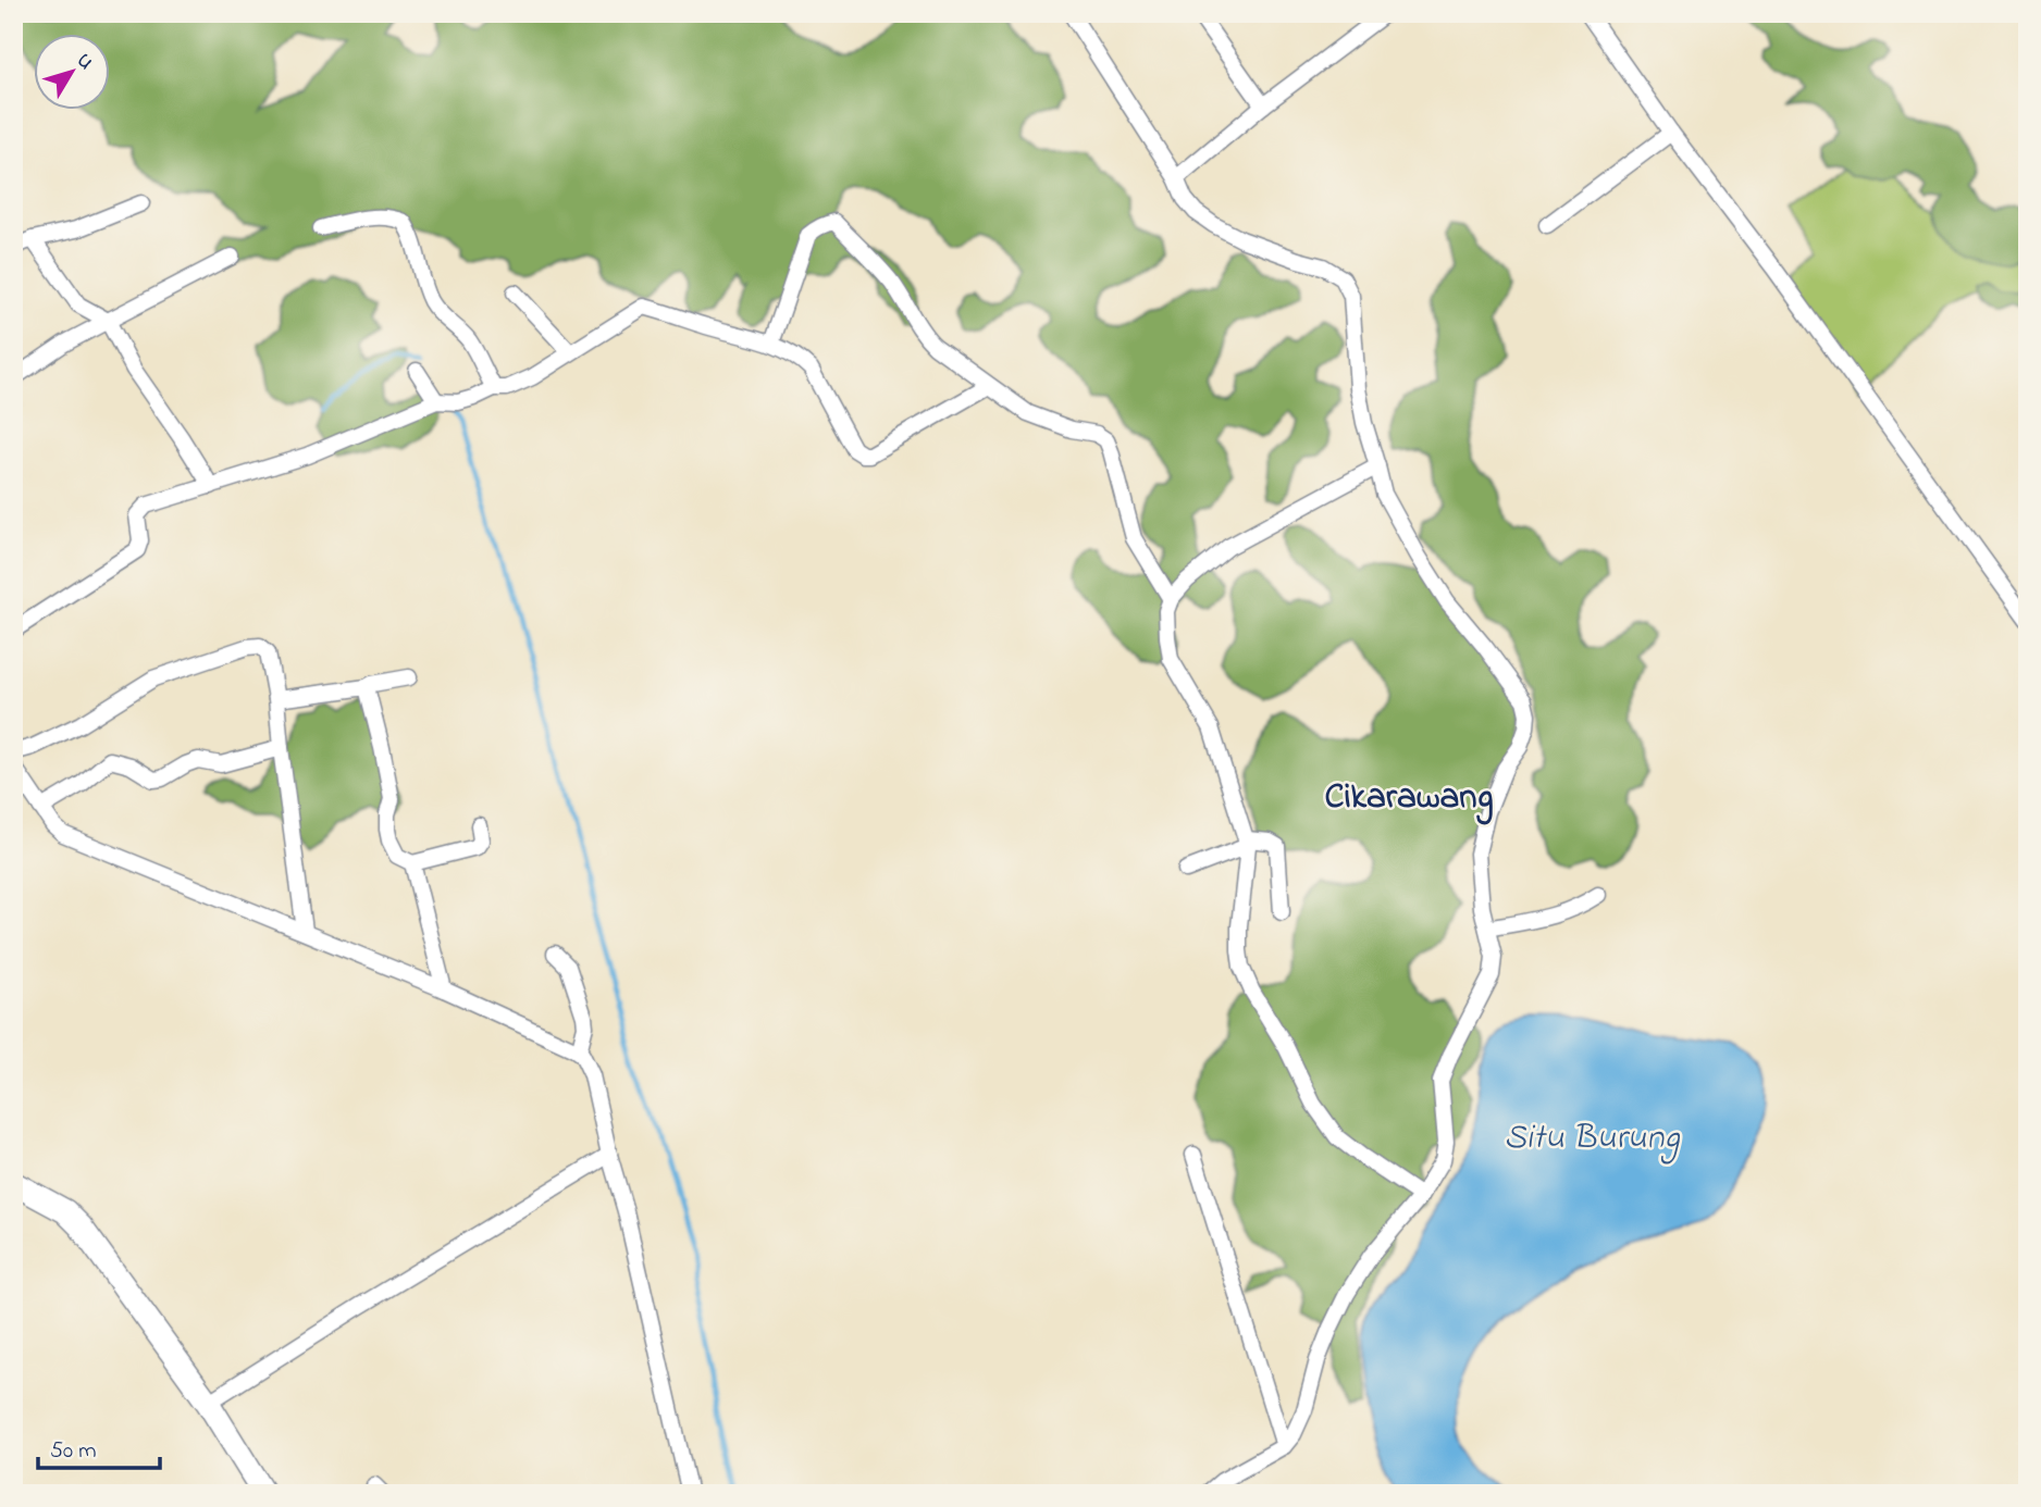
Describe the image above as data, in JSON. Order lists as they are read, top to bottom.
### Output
{
  "districts": ["Cikarawang"],
  "water": ["Situ Burung"],
  "scale_bar": "50 m",
  "north": "top right"
}
